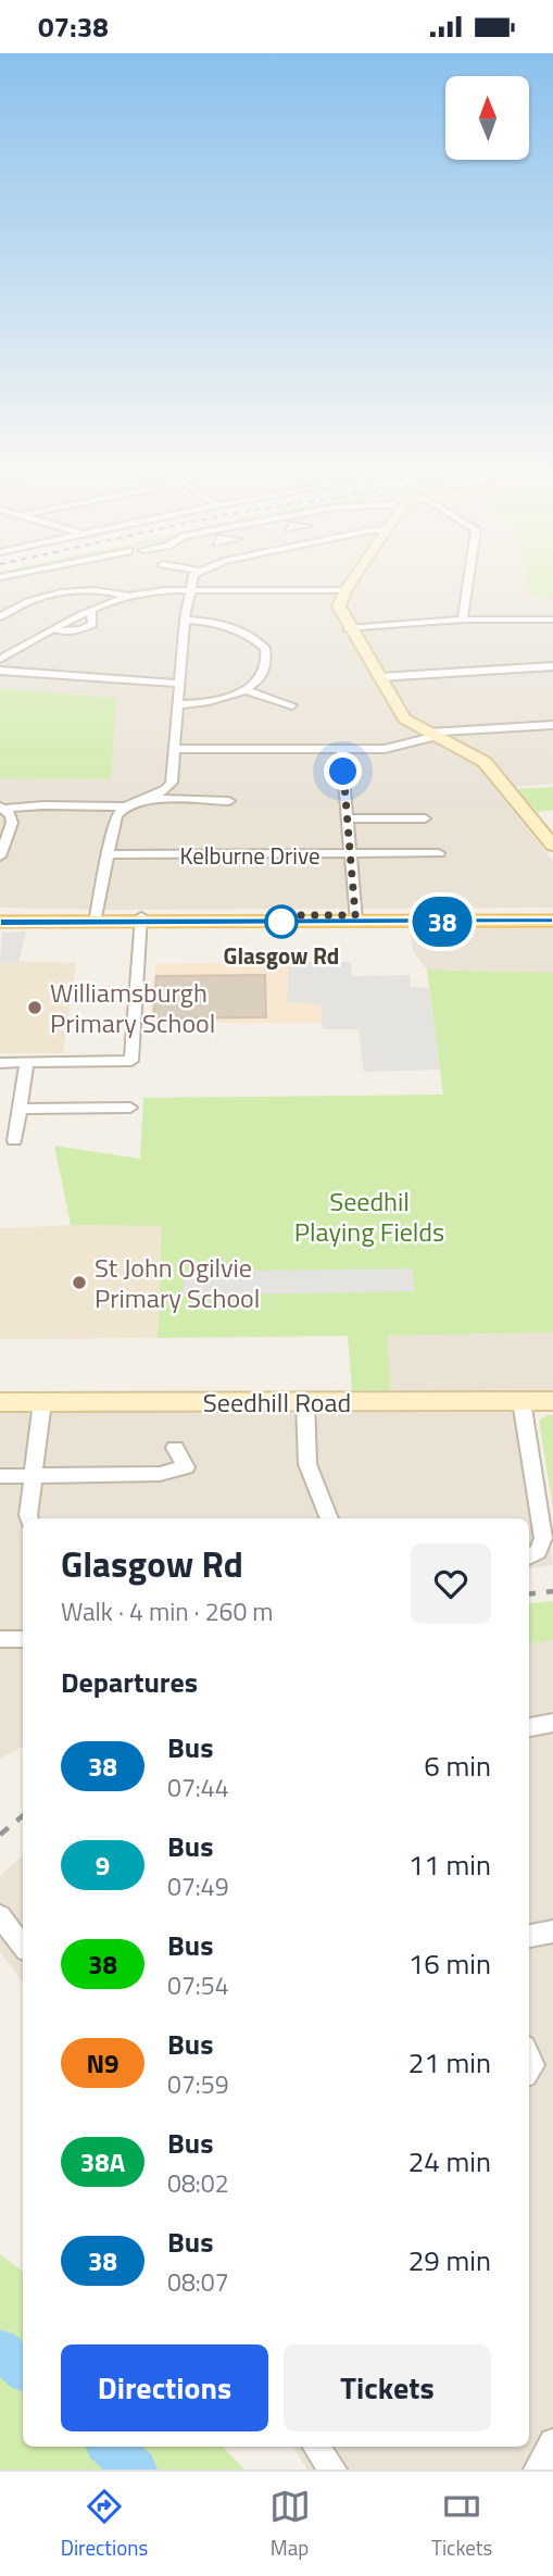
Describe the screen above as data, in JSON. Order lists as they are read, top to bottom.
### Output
{
  "streets": {
    "street": ["Kelburne Drive", "Seedhill Road"]
  },
  "parks": ["Seedhil Playing Fields"],
  "places": ["Glasgow Rd", "Williamsburgh Primary School", "St John Ogilvie Primary School"],
  "lines": ["bus line 38"],
  "north": "top",
  "page": {
    "status": "07:38",
    "on_map": "38",
    "heading": [
      ["Glasgow Rd", "Walk · 4 min · 260 m"],
      "Departures"
    ],
    "list": [
      {
        "mark": "38",
        "name": "Bus",
        "note": "07:44",
        "value": "6 min"
      },
      {
        "mark": "9",
        "name": "Bus",
        "note": "07:49",
        "value": "11 min"
      },
      {
        "mark": "38",
        "name": "Bus",
        "note": "07:54",
        "value": "16 min"
      },
      {
        "mark": "N9",
        "name": "Bus",
        "note": "07:59",
        "value": "21 min"
      },
      {
        "mark": "38A",
        "name": "Bus",
        "note": "08:02",
        "value": "24 min"
      },
      {
        "mark": "38",
        "name": "Bus",
        "note": "08:07",
        "value": "29 min"
      }
    ],
    "buttons": ["Directions", "Tickets"],
    "tabs": ["Directions", "Map", "Tickets"]
  }
}
